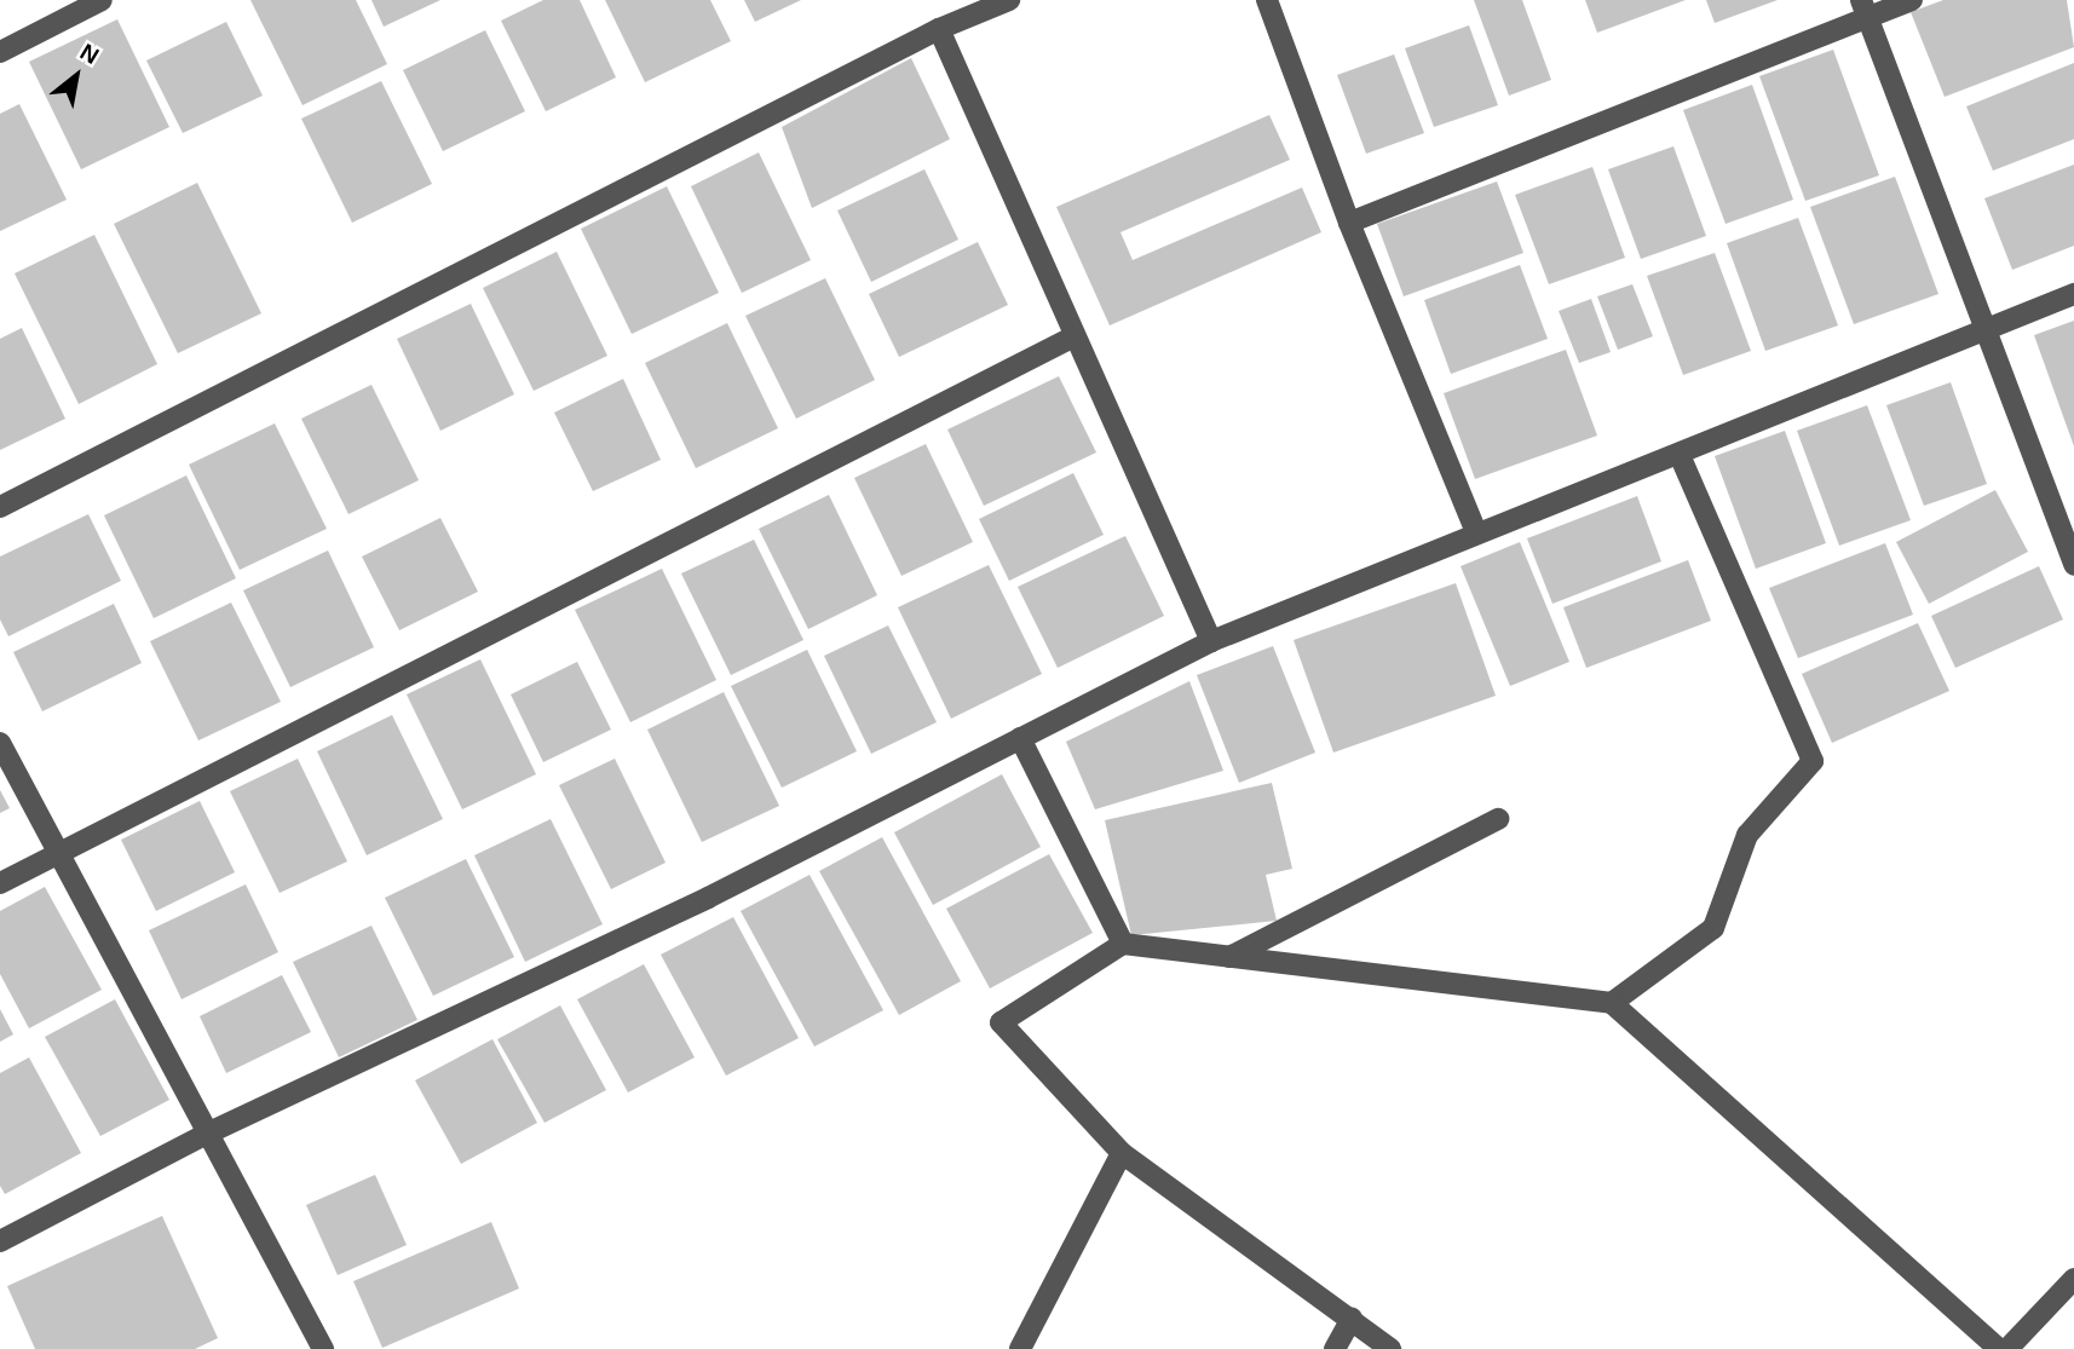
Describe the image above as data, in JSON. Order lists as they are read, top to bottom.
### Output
{
  "north": "top right"
}
